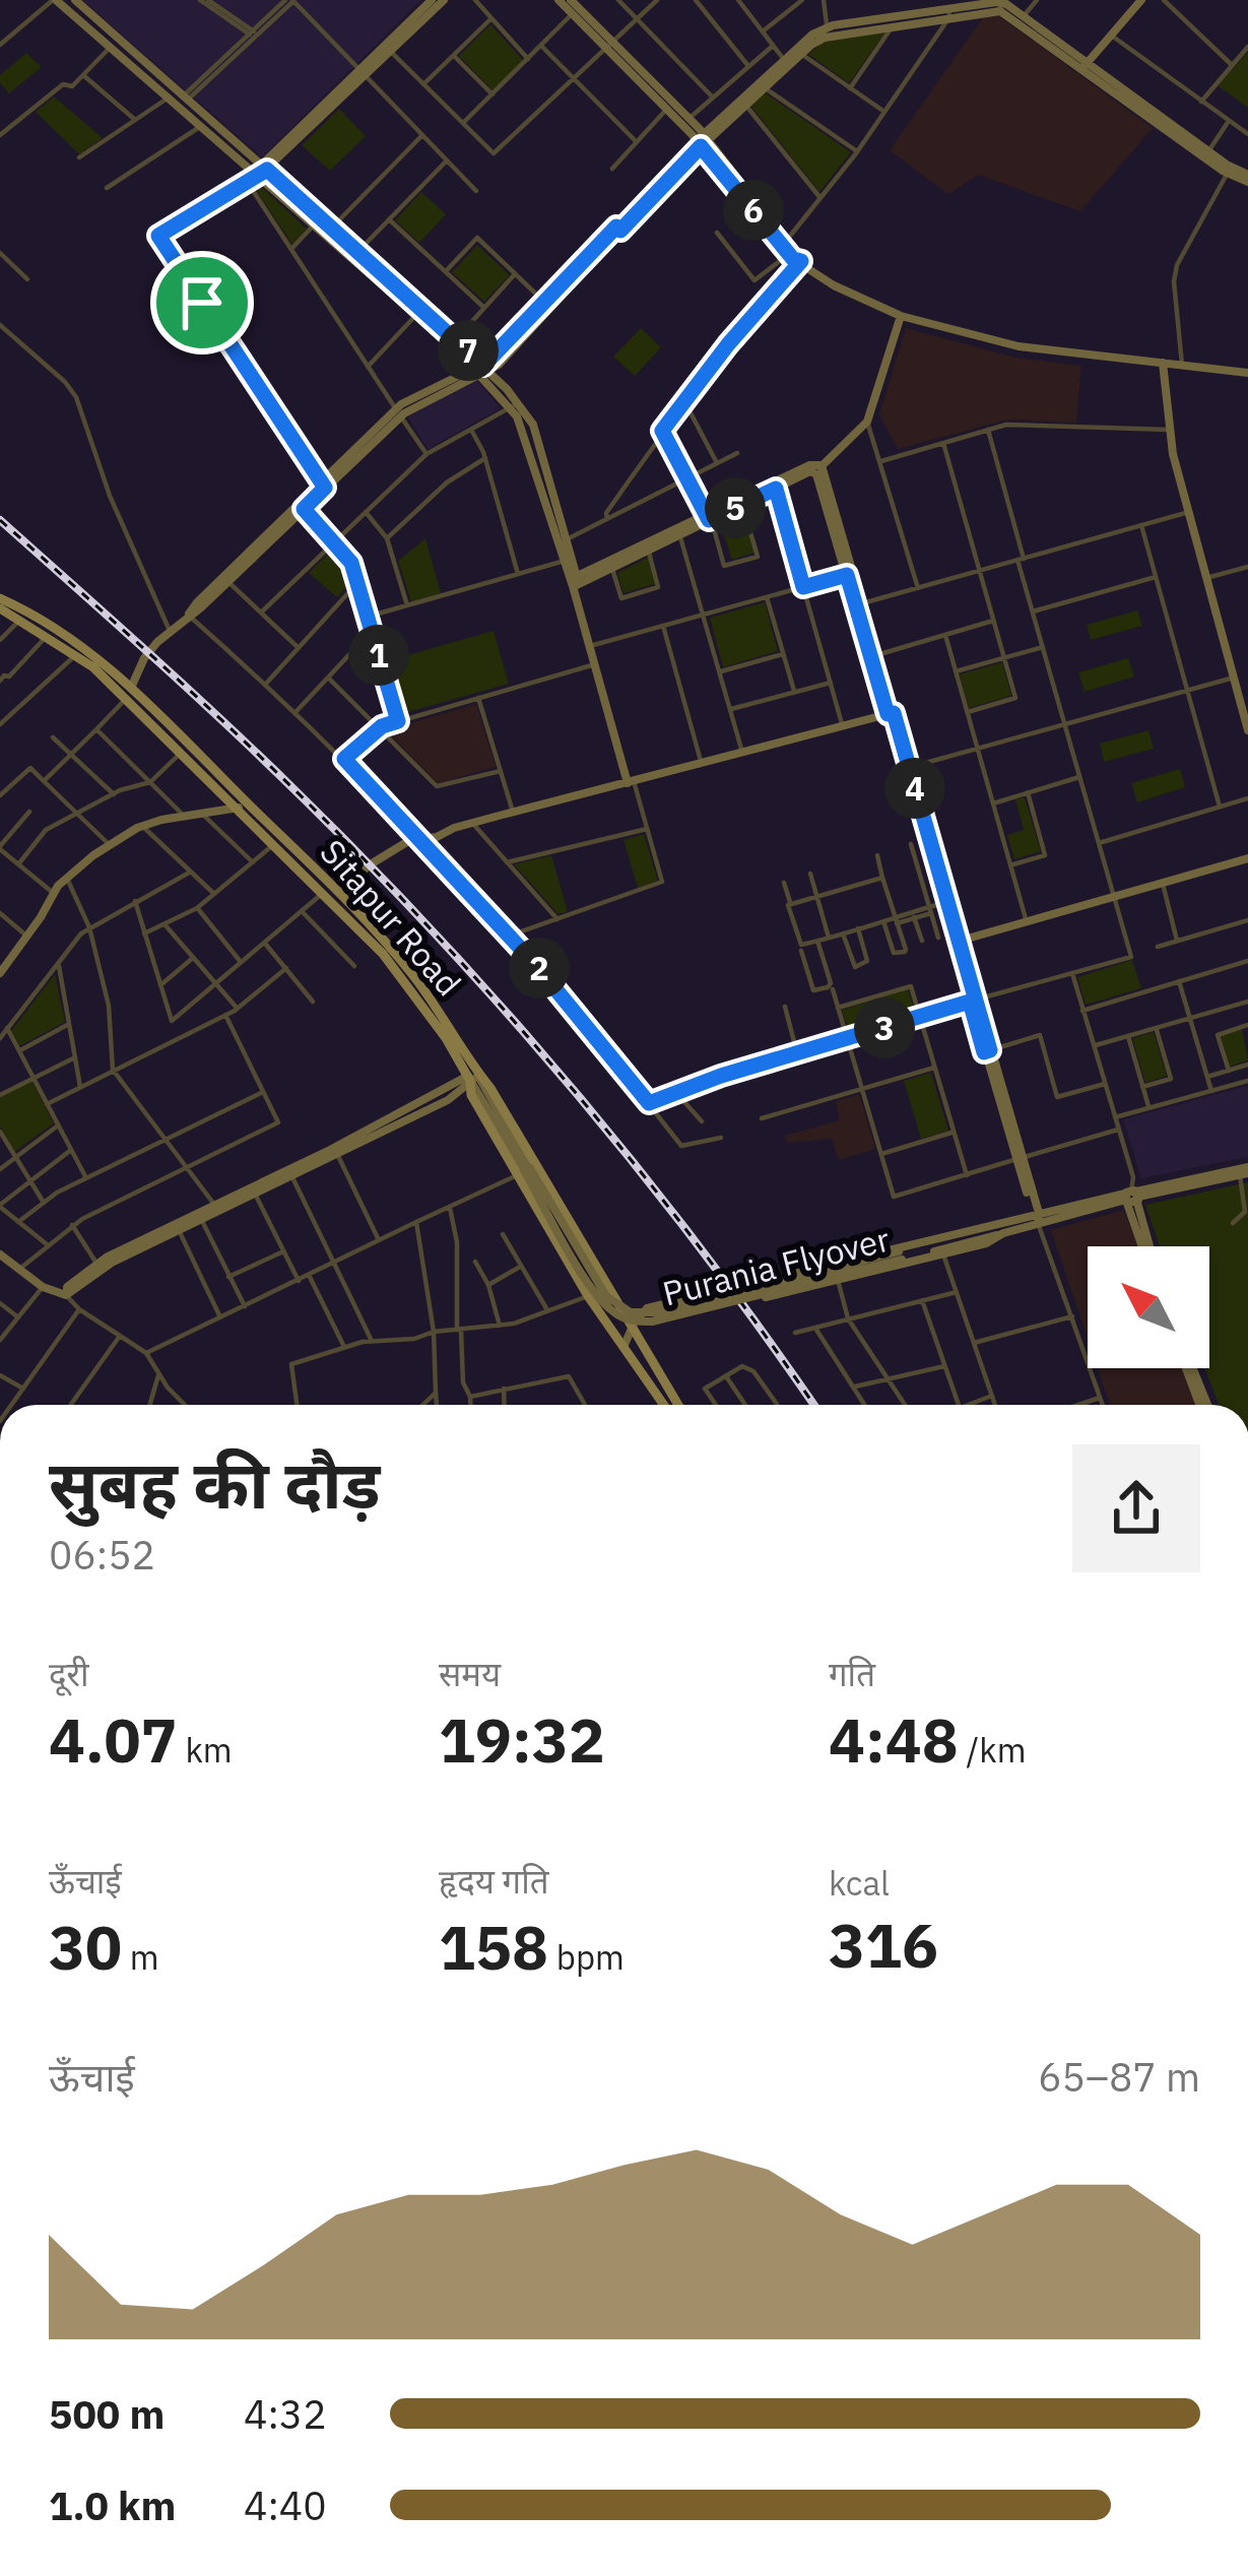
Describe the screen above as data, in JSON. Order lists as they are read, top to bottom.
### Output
{
  "streets": {
    "main road": ["Sitapur Road"],
    "street": ["Purania Flyover"]
  },
  "crossings": [
    ["Sitapur Road", "Purania Flyover"]
  ],
  "north": "top left",
  "page": {
    "pins": [
      "6",
      "7",
      "5",
      "1",
      "4",
      "2",
      "3"
    ],
    "heading": ["सुबह की दौड़", "06:52"],
    "stats": [
      ["दूरी", "4.07 km"],
      ["समय", "19:32"],
      ["गति", "4:48 /km"],
      ["ऊँचाई", "30 m"],
      ["हृदय गति", "158 bpm"],
      ["kcal", "316"]
    ],
    "chart": ["ऊँचाई", "65–87 m"],
    "list": [
      {
        "name": "500 m",
        "note": "4:32"
      },
      {
        "name": "1.0 km",
        "note": "4:40"
      }
    ]
  }
}
